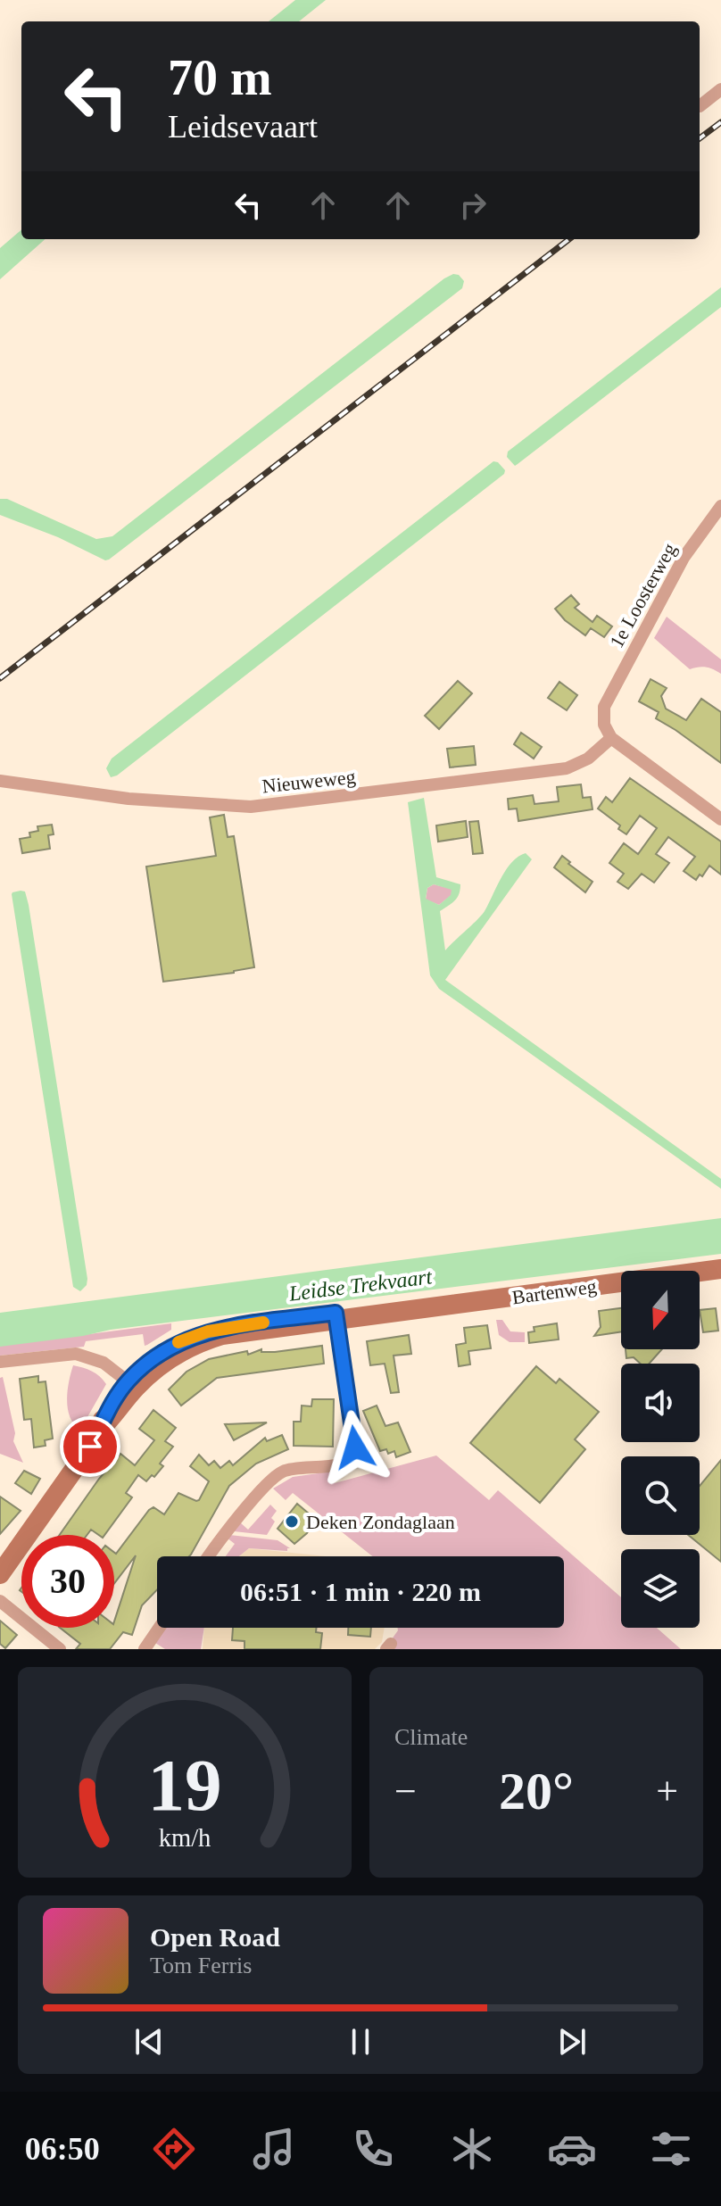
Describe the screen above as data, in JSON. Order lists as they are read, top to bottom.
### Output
{
  "streets": {
    "main road": ["Bartenweg"],
    "street": ["1e Loosterweg", "Nieuweweg"]
  },
  "crossings": [
    ["1e Loosterweg", "Nieuweweg"]
  ],
  "water": ["Leidse Trekvaart"],
  "places": ["Deken Zondaglaan"],
  "north": "bottom",
  "page": {
    "turn": ["70 m", "Leidsevaart"],
    "limit": "30",
    "trip": "06:51 · 1 min · 220 m",
    "tile": "Climate",
    "heat": ["−", "20°", "+"],
    "song": ["Open Road", "Tom Ferris"],
    "tabs": "06:50",
    "gauge": ["19", "km/h"]
  }
}
